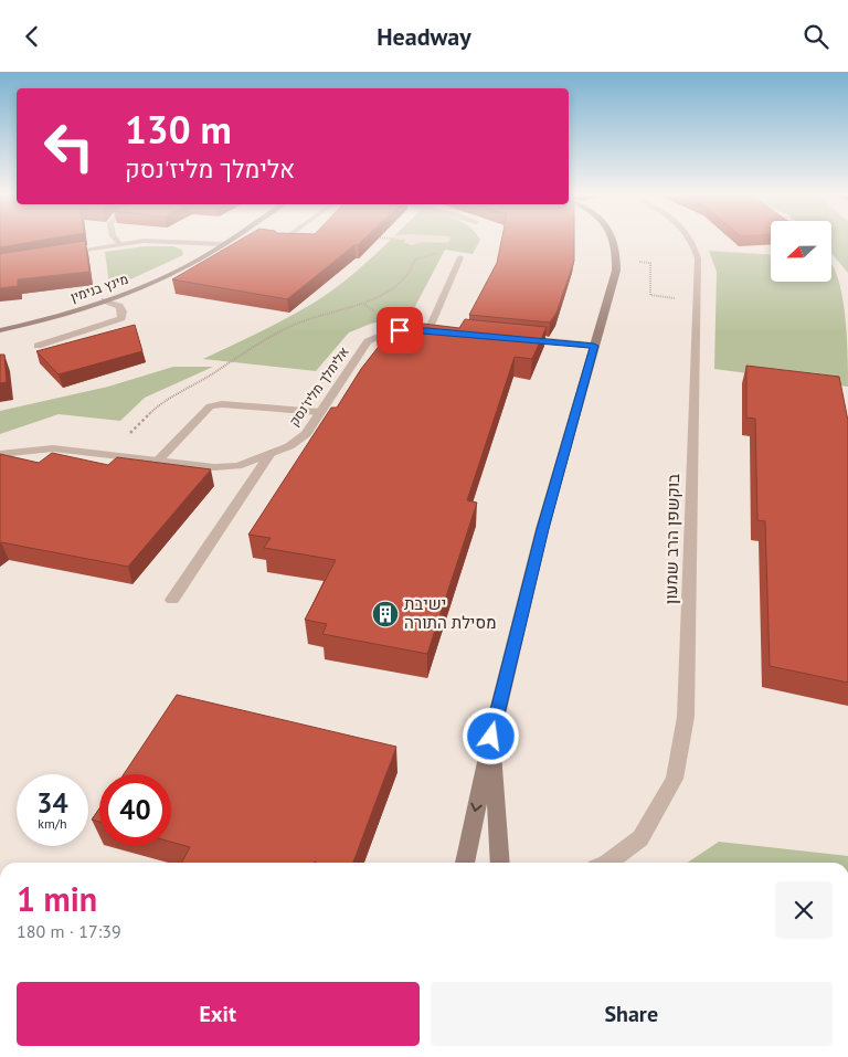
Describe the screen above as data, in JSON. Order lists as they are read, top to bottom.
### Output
{
  "streets": {
    "street": ["מינץ בנימין", "אלימלך מליז'נסק", "בוקשפן הרב שמעון"]
  },
  "places": {
    "building": ["ישיבת מסילת התורה"]
  },
  "north": "left",
  "page": {
    "header": "Headway",
    "turn": ["130 m", "אלימלך מליז'נסק"],
    "speed": "34 km/h",
    "limit": "40",
    "heading": ["1 min", "180 m · 17:39"],
    "buttons": ["Exit", "Share"]
  }
}
